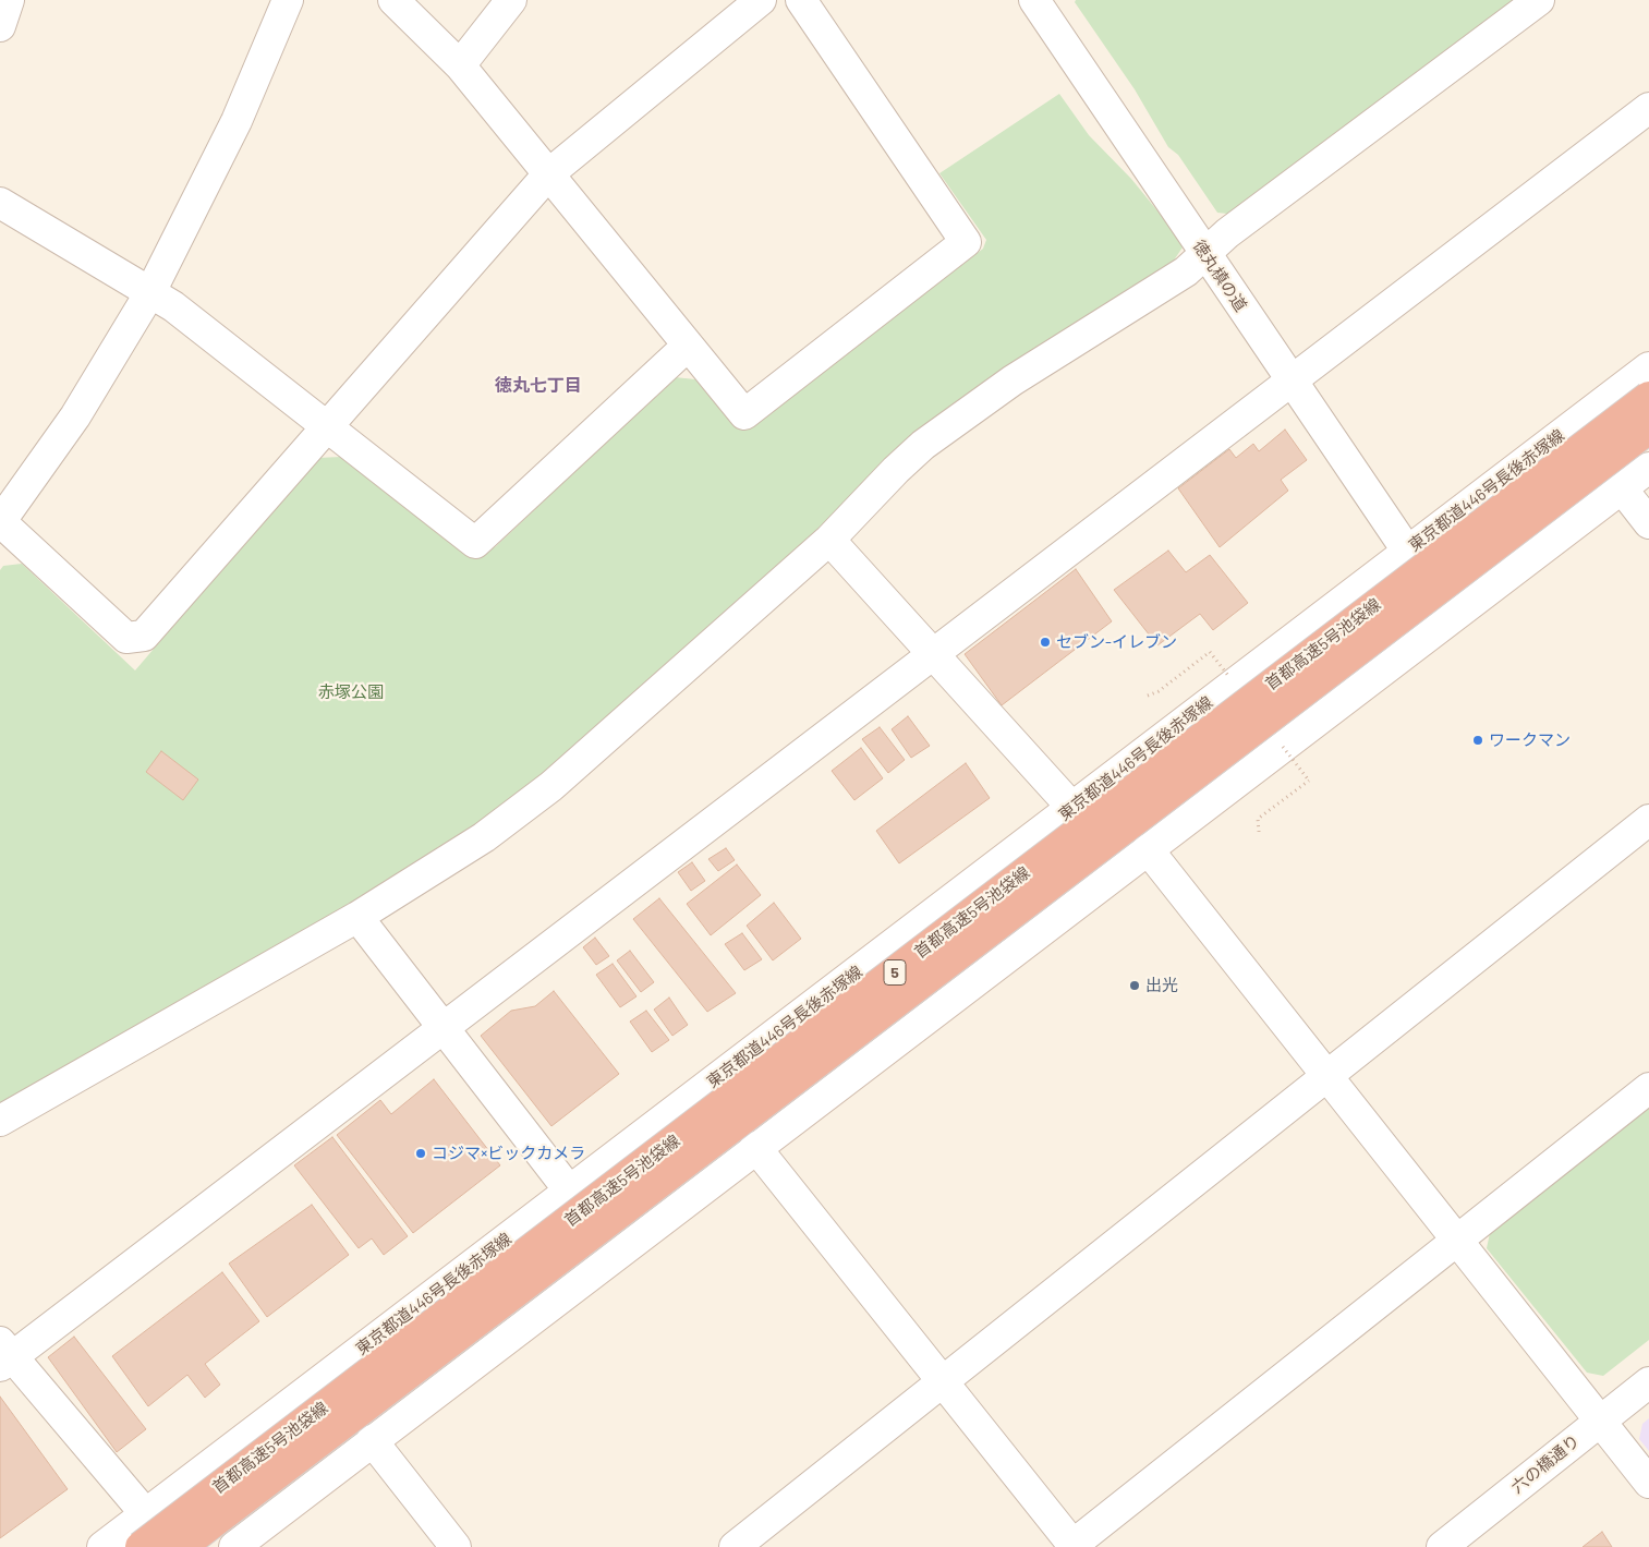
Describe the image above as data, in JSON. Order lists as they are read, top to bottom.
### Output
{
  "streets": {
    "highway": ["首都高速5号池袋線", "5"],
    "street": ["徳丸槙の道", "東京都道446号長後赤塚線", "六の橋通り"]
  },
  "crossings": [
    ["徳丸槙の道", "東京都道446号長後赤塚線"]
  ],
  "districts": ["徳丸七丁目"],
  "parks": ["赤塚公園"],
  "places": [
    "セブン-イレブン",
    "ワークマン",
    "出光",
    "コジマ×ビックカメラ"
  ]
}
